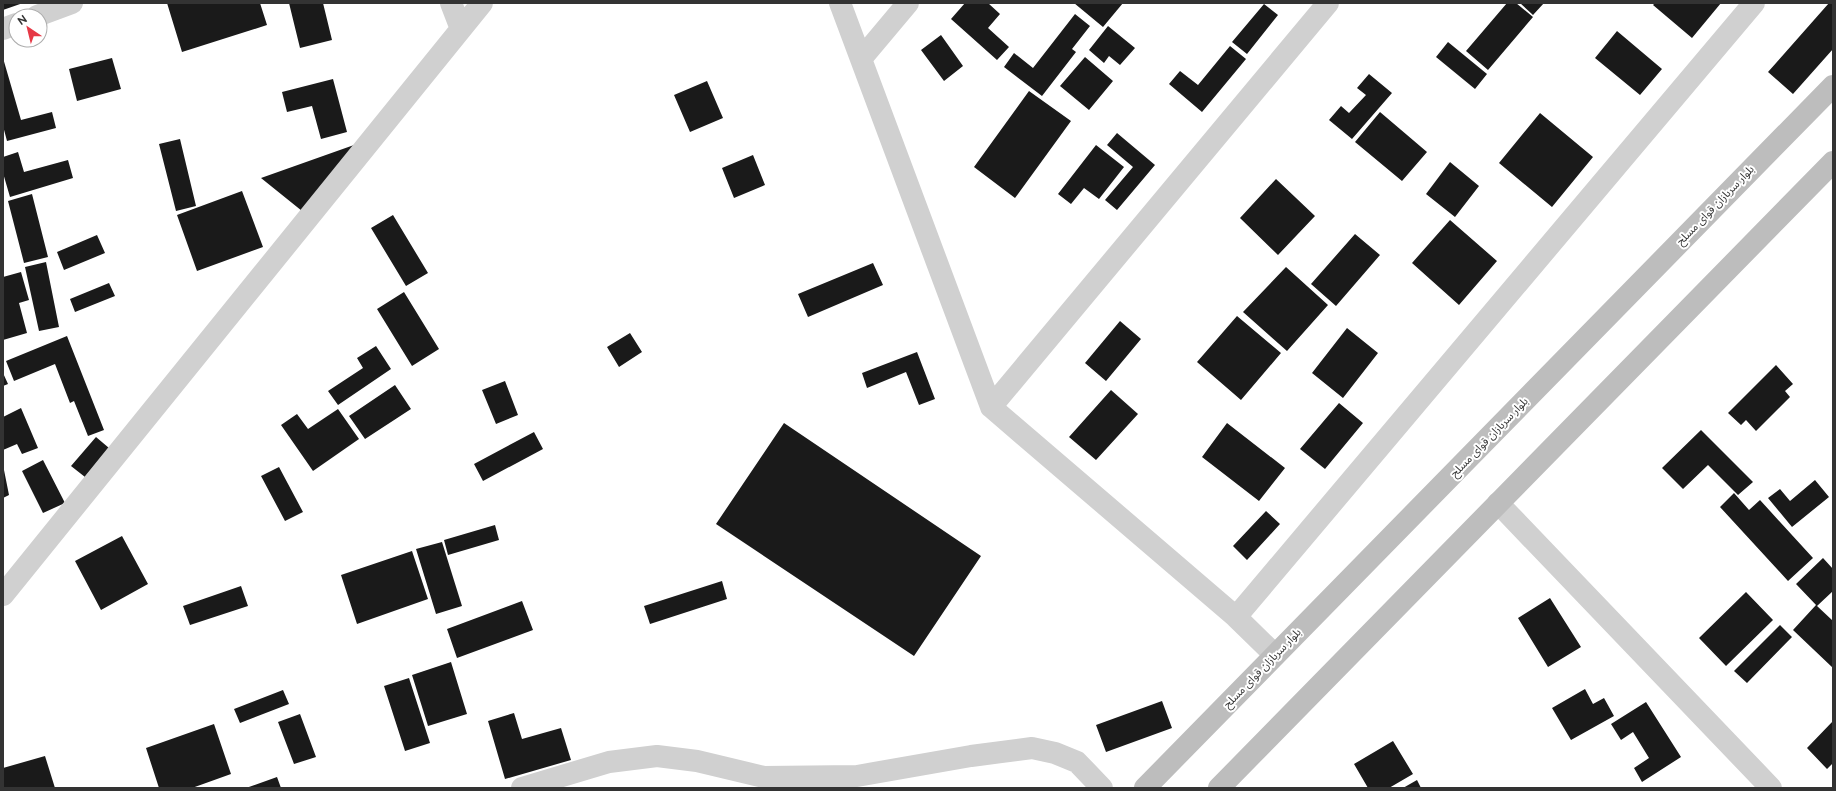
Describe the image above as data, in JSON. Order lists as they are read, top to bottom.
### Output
{
  "streets": {
    "main road": ["بلوار سربازان قوای مسلح"]
  },
  "north": "top left"
}
